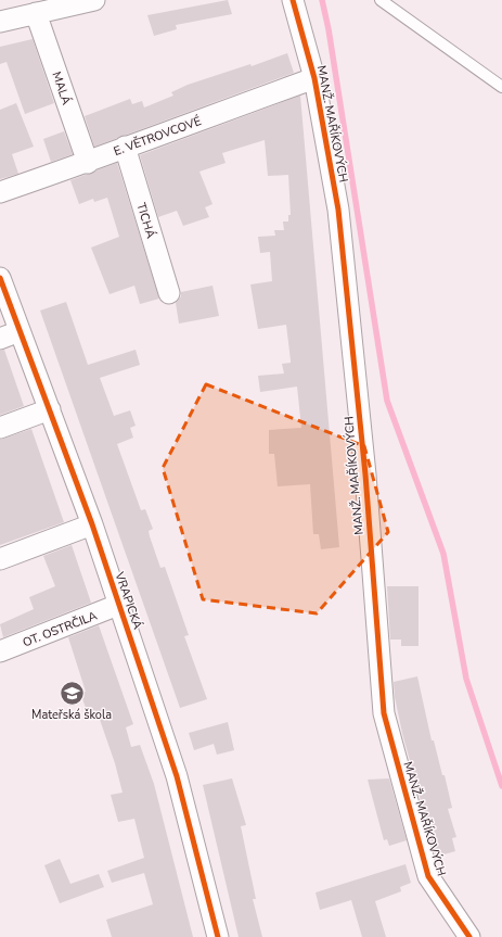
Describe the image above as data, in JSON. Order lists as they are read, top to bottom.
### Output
{
  "streets": {
    "street": [
      "MALÁ",
      "MANŽ. MAŘÍKOVÝCH",
      "E. VĚTROVCOVÉ",
      "TICHÁ",
      "VRAPICKÁ",
      "OT. OSTRČILA"
    ]
  },
  "crossings": [
    ["MALÁ", "E. VĚTROVCOVÉ"],
    ["MANŽ. MAŘÍKOVÝCH", "E. VĚTROVCOVÉ"],
    ["E. VĚTROVCOVÉ", "TICHÁ"],
    ["VRAPICKÁ", "OT. OSTRČILA"]
  ],
  "places": {
    "school or university": ["Mateřská škola"]
  }
}
